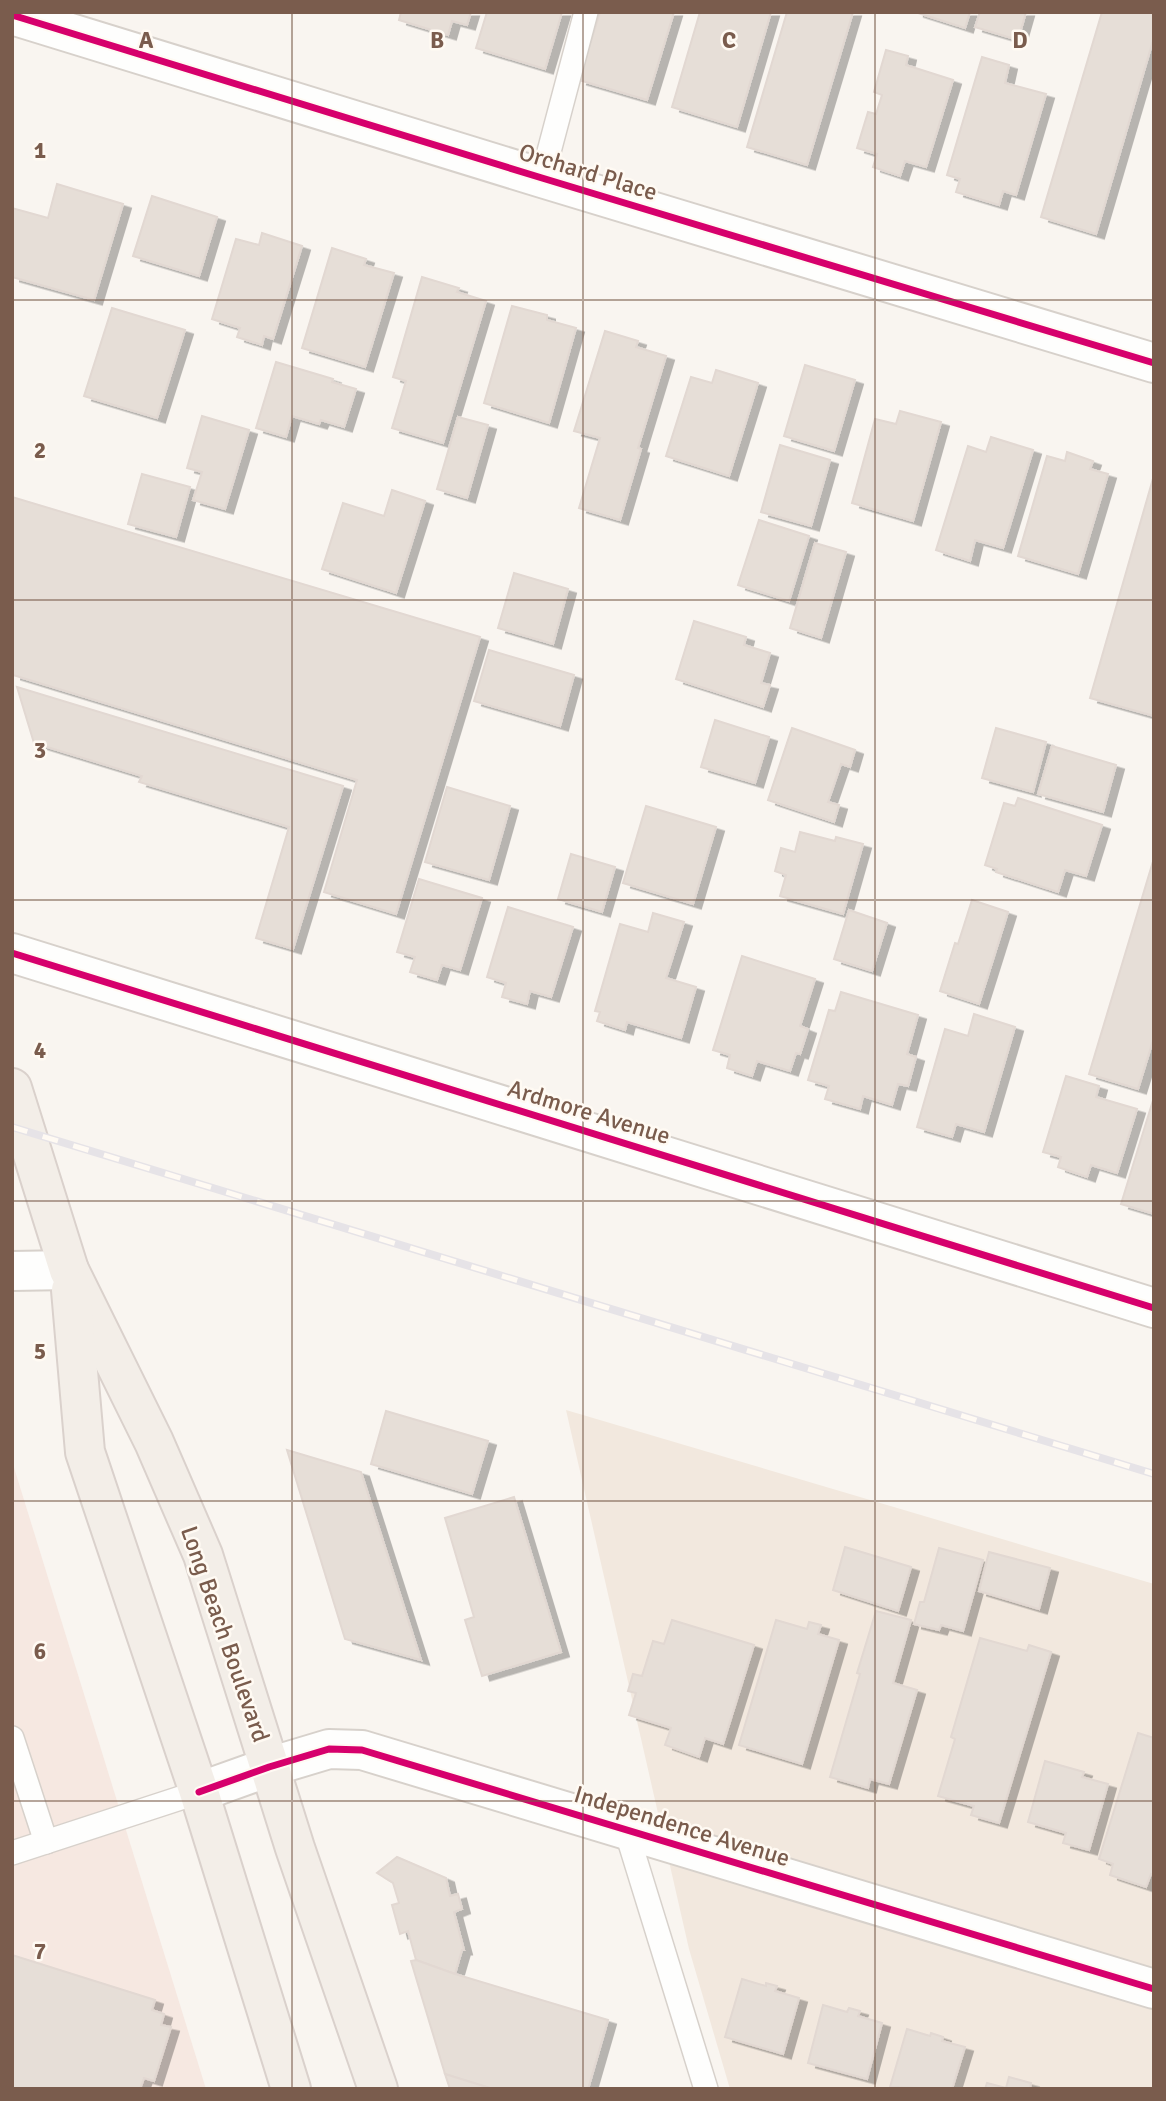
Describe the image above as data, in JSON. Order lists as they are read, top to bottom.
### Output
{
  "streets": {
    "main road": ["Long Beach Boulevard"],
    "street": ["Orchard Place", "Ardmore Avenue", "Independence Avenue"]
  },
  "crossings": [
    ["Long Beach Boulevard", "Independence Avenue"]
  ],
  "grid": {
    "columns": [
      "A",
      "B",
      "C",
      "D"
    ],
    "rows": [
      "1",
      "2",
      "3",
      "4",
      "5",
      "6",
      "7"
    ]
  }
}
